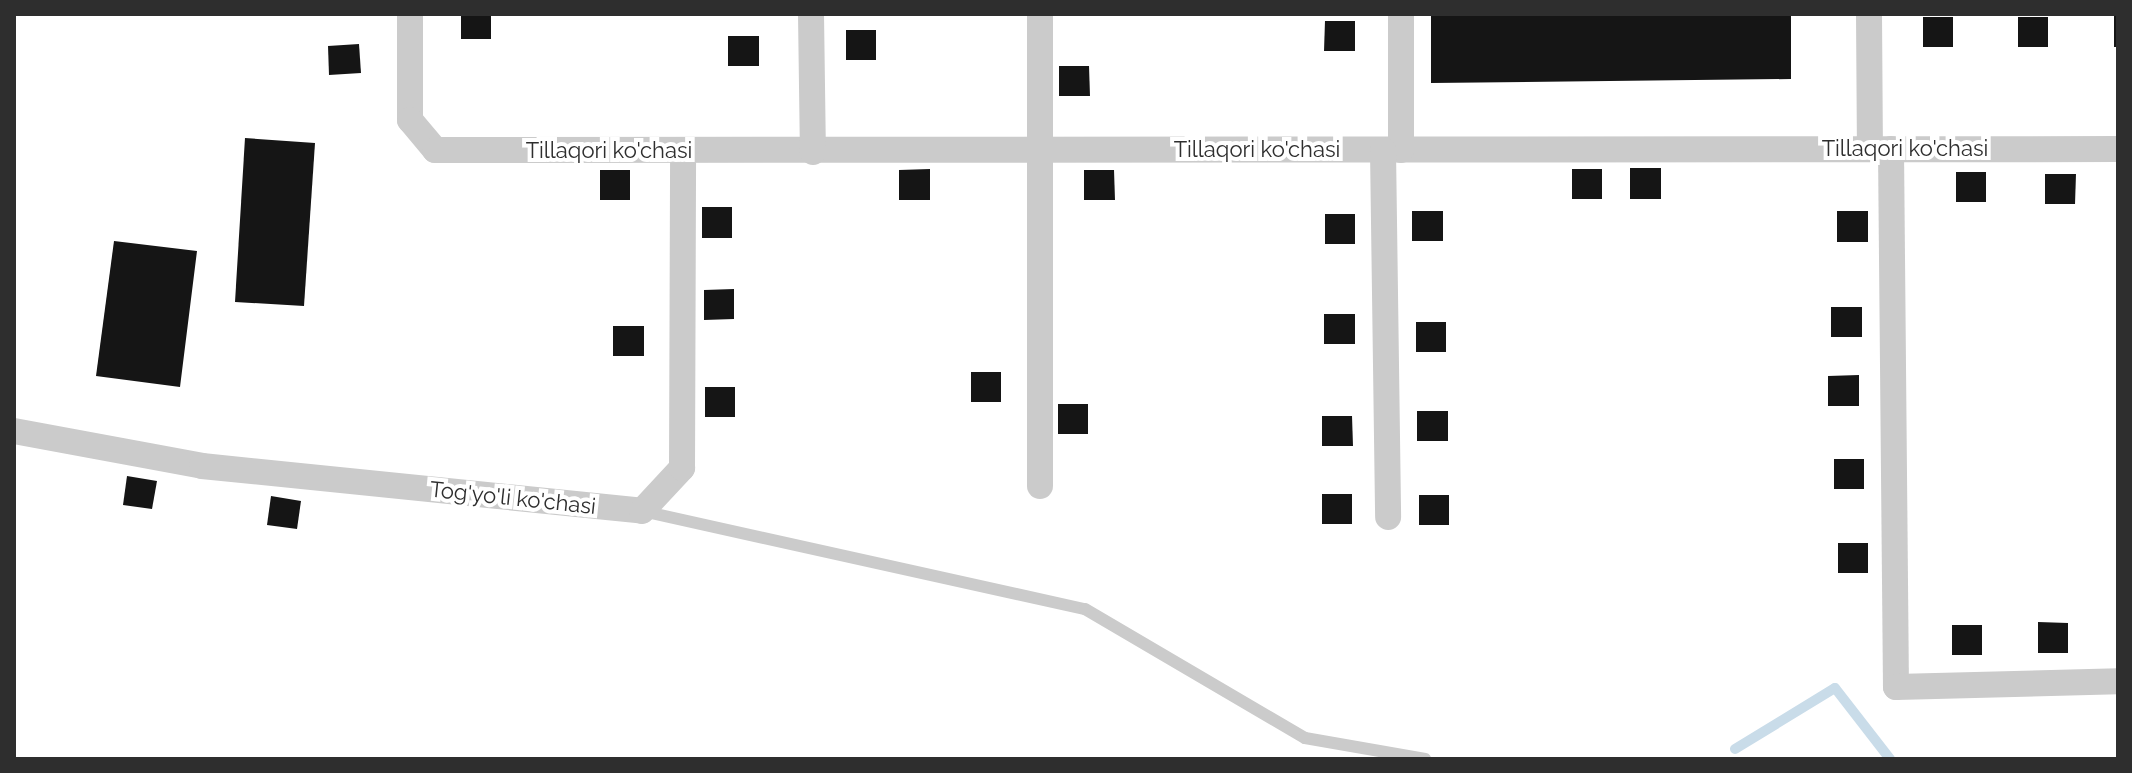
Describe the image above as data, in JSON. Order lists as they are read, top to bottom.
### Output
{
  "streets": {
    "street": ["Tillaqori ko'chasi", "Tog'yo'li ko'chasi"]
  }
}
